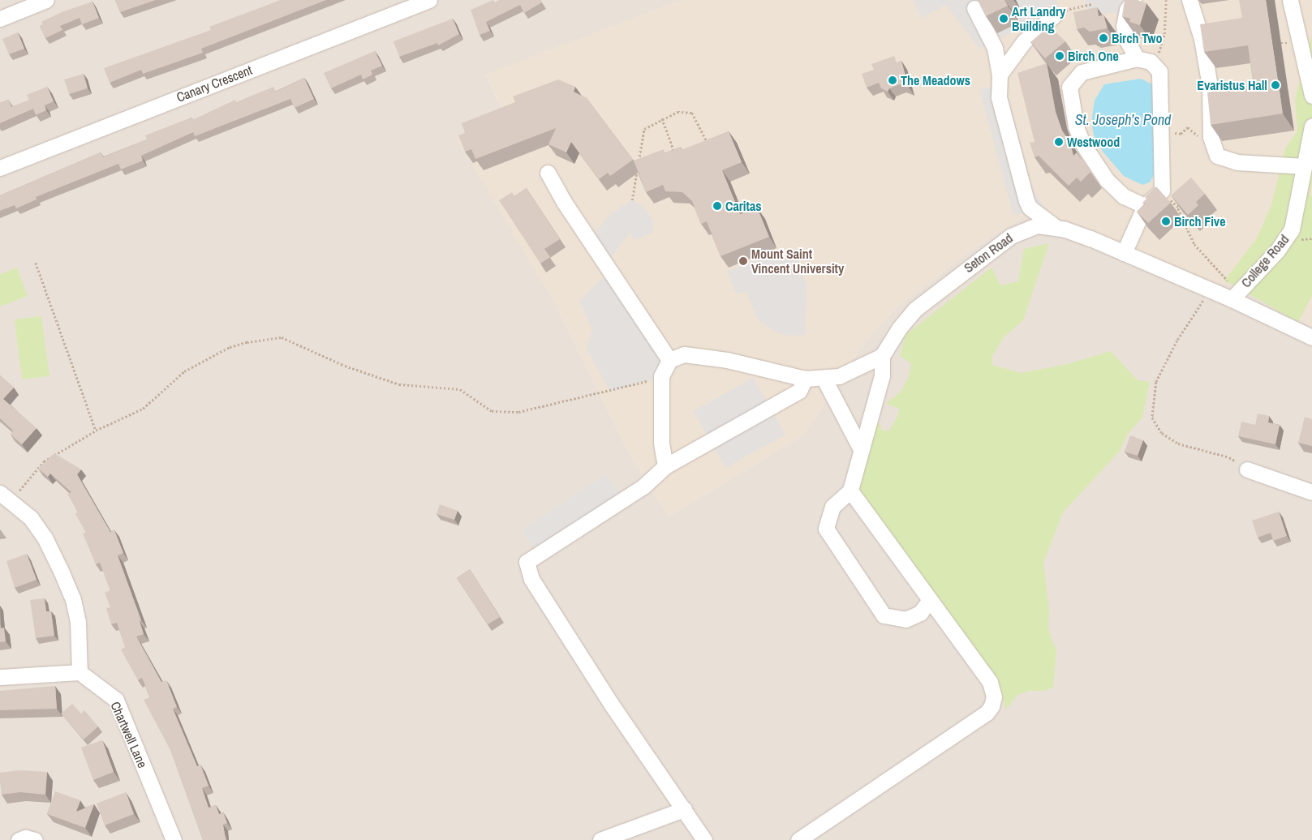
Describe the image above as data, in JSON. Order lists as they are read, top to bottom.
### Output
{
  "streets": {
    "street": [
      "Canary Crescent",
      "Seton Road",
      "College Road",
      "Chartwell Lane"
    ]
  },
  "crossings": [
    ["Seton Road", "College Road"]
  ],
  "water": ["St. Joseph’s Pond"],
  "places": [
    "Art Landry Building",
    "Birch Two",
    "Birch One",
    "The Meadows",
    "Evaristus Hall",
    "Westwood",
    "Caritas",
    "Birch Five",
    "Mount Saint Vincent University"
  ]
}
